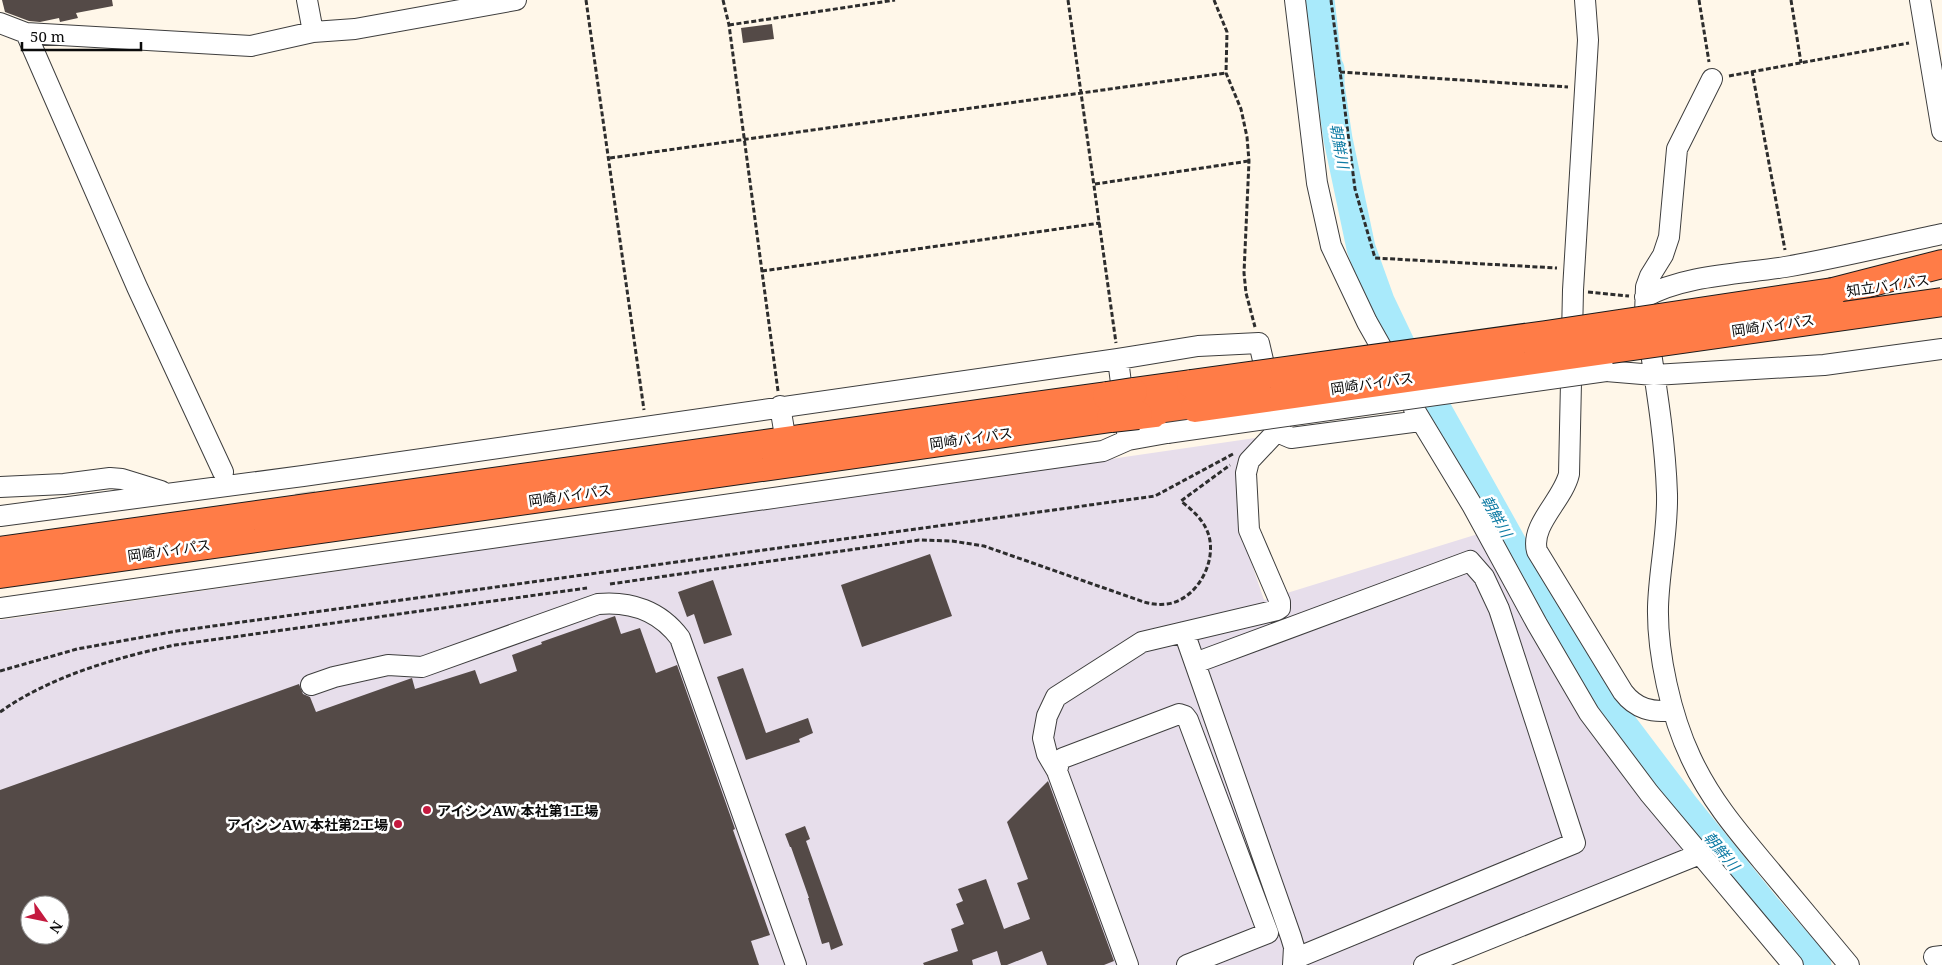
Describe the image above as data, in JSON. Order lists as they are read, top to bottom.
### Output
{
  "streets": {
    "highway": ["知立バイパス", "岡崎バイパス"]
  },
  "crossings": [
    ["知立バイパス", "岡崎バイパス"]
  ],
  "water": ["朝鮮川"],
  "places": ["アイシンAW 本社第1工場", "アイシンAW 本社第2工場"],
  "scale_bar": "50 m",
  "north": "bottom right"
}
